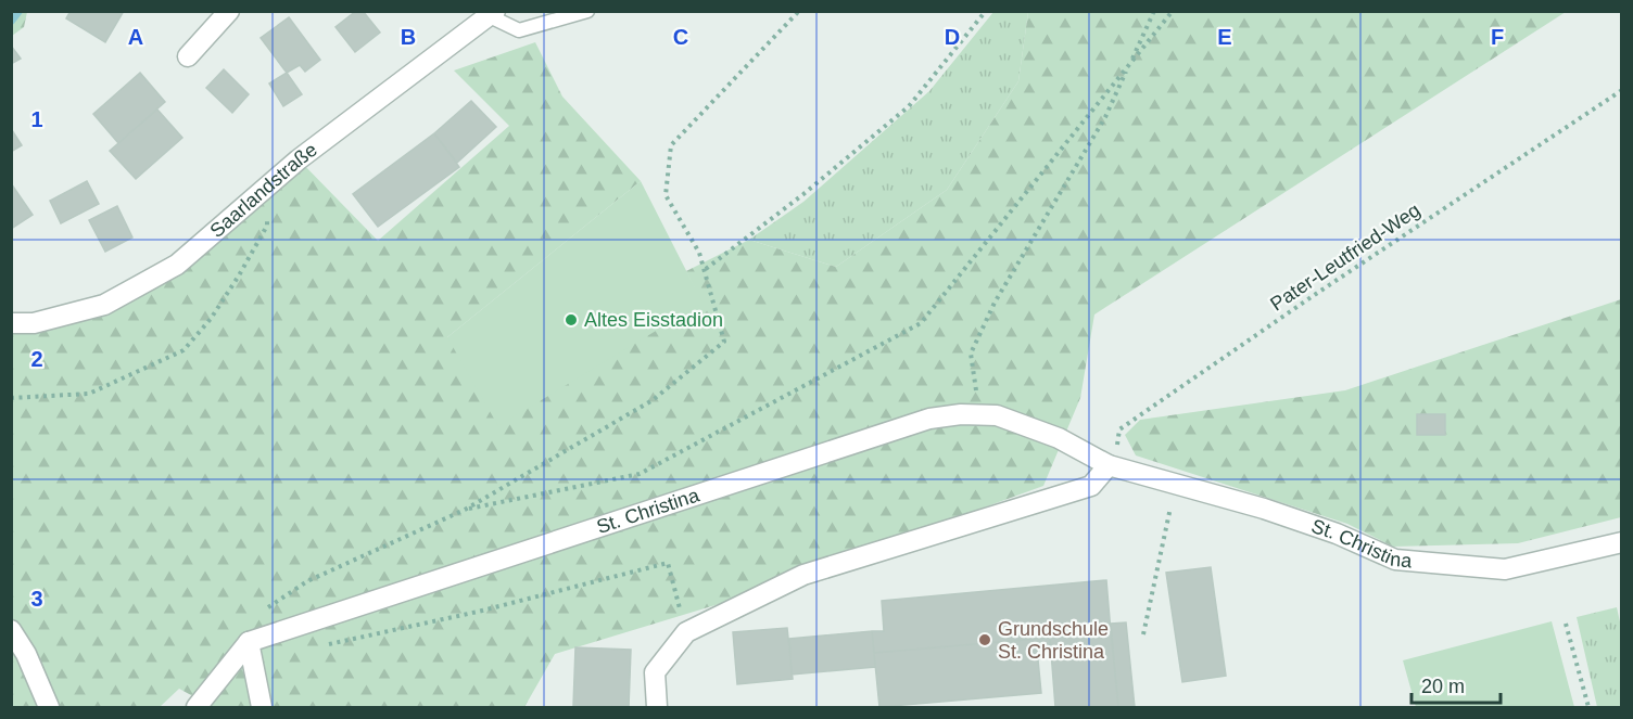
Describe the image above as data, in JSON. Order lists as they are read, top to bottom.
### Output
{
  "streets": {
    "street": ["Saarlandstraße", "St. Christina"],
    "path": ["Pater-Leutfried-Weg"]
  },
  "crossings": [
    ["Pater-Leutfried-Weg", "St. Christina"]
  ],
  "places": ["Altes Eisstadion", "Grundschule St. Christina"],
  "scale_bar": "20 m",
  "grid": {
    "columns": [
      "A",
      "B",
      "C",
      "D",
      "E",
      "F"
    ],
    "rows": ["1", "2", "3"]
  }
}
